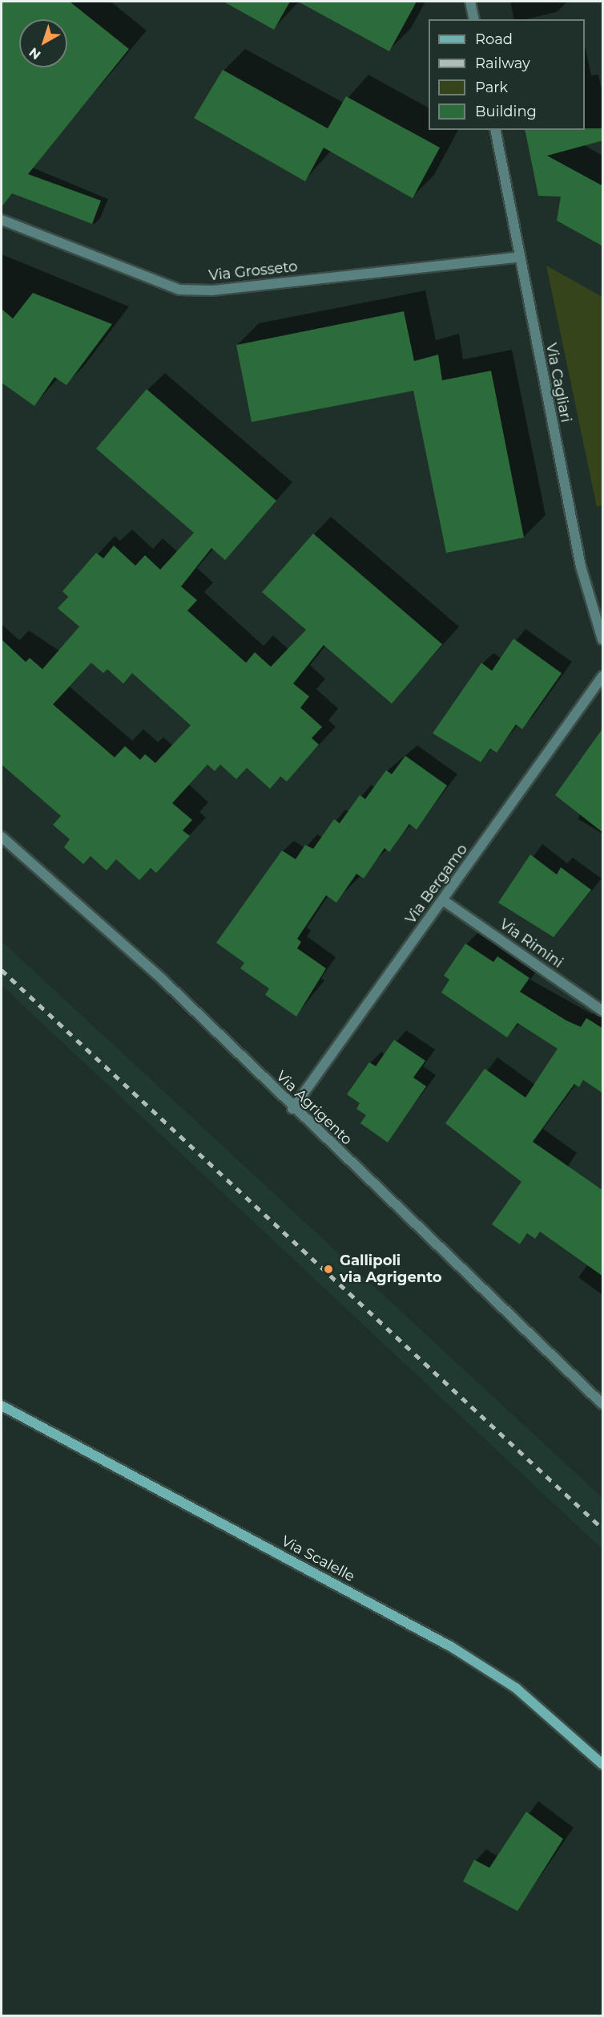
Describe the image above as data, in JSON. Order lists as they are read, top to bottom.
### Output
{
  "streets": {
    "main road": ["Via Scalelle"],
    "street": [
      "Via Grosseto",
      "Via Cagliari",
      "Via Bergamo",
      "Via Rimini",
      "Via Agrigento"
    ]
  },
  "crossings": [
    ["Via Grosseto", "Via Cagliari"],
    ["Via Bergamo", "Via Rimini"],
    ["Via Bergamo", "Via Agrigento"]
  ],
  "places": ["Gallipoli via Agrigento"],
  "legend": [
    "Road",
    "Railway",
    "Park",
    "Building"
  ],
  "north": "bottom left"
}
